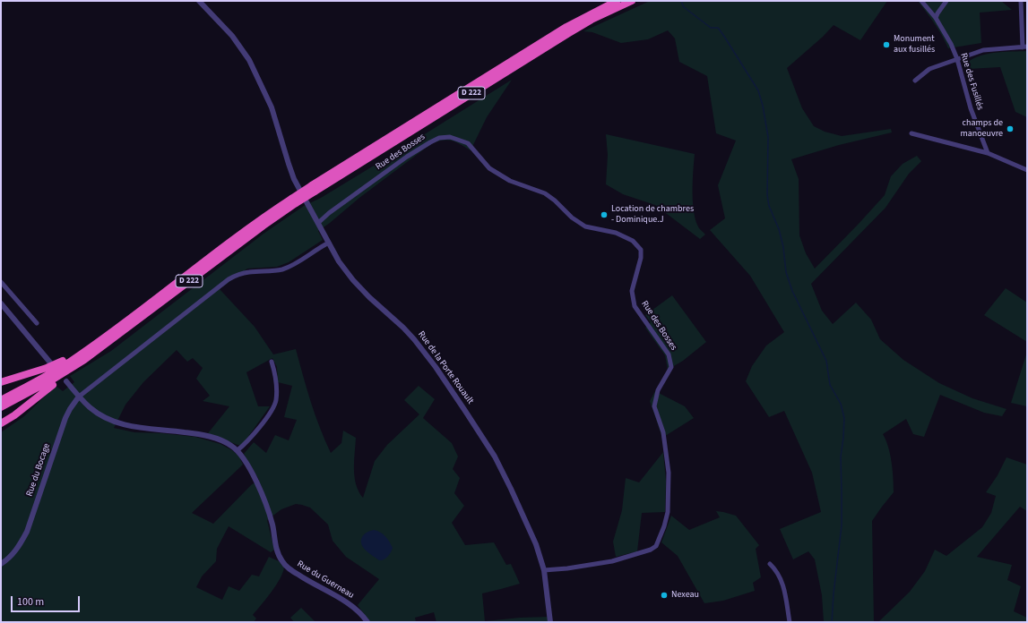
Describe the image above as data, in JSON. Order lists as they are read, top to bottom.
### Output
{
  "streets": {
    "highway": ["D 222"],
    "street": [
      "Rue des Fusillés",
      "Rue des Bosses",
      "Rue de la Porte Rouault",
      "Rue du Bocage",
      "Rue du Guerneau"
    ]
  },
  "crossings": [
    ["Rue des Bosses", "Rue de la Porte Rouault"]
  ],
  "places": [
    "Monument aux fusillés",
    "champs de manoeuvre",
    "Location de chambres - Dominique.J",
    "Nexeau"
  ],
  "scale_bar": "100 m"
}
